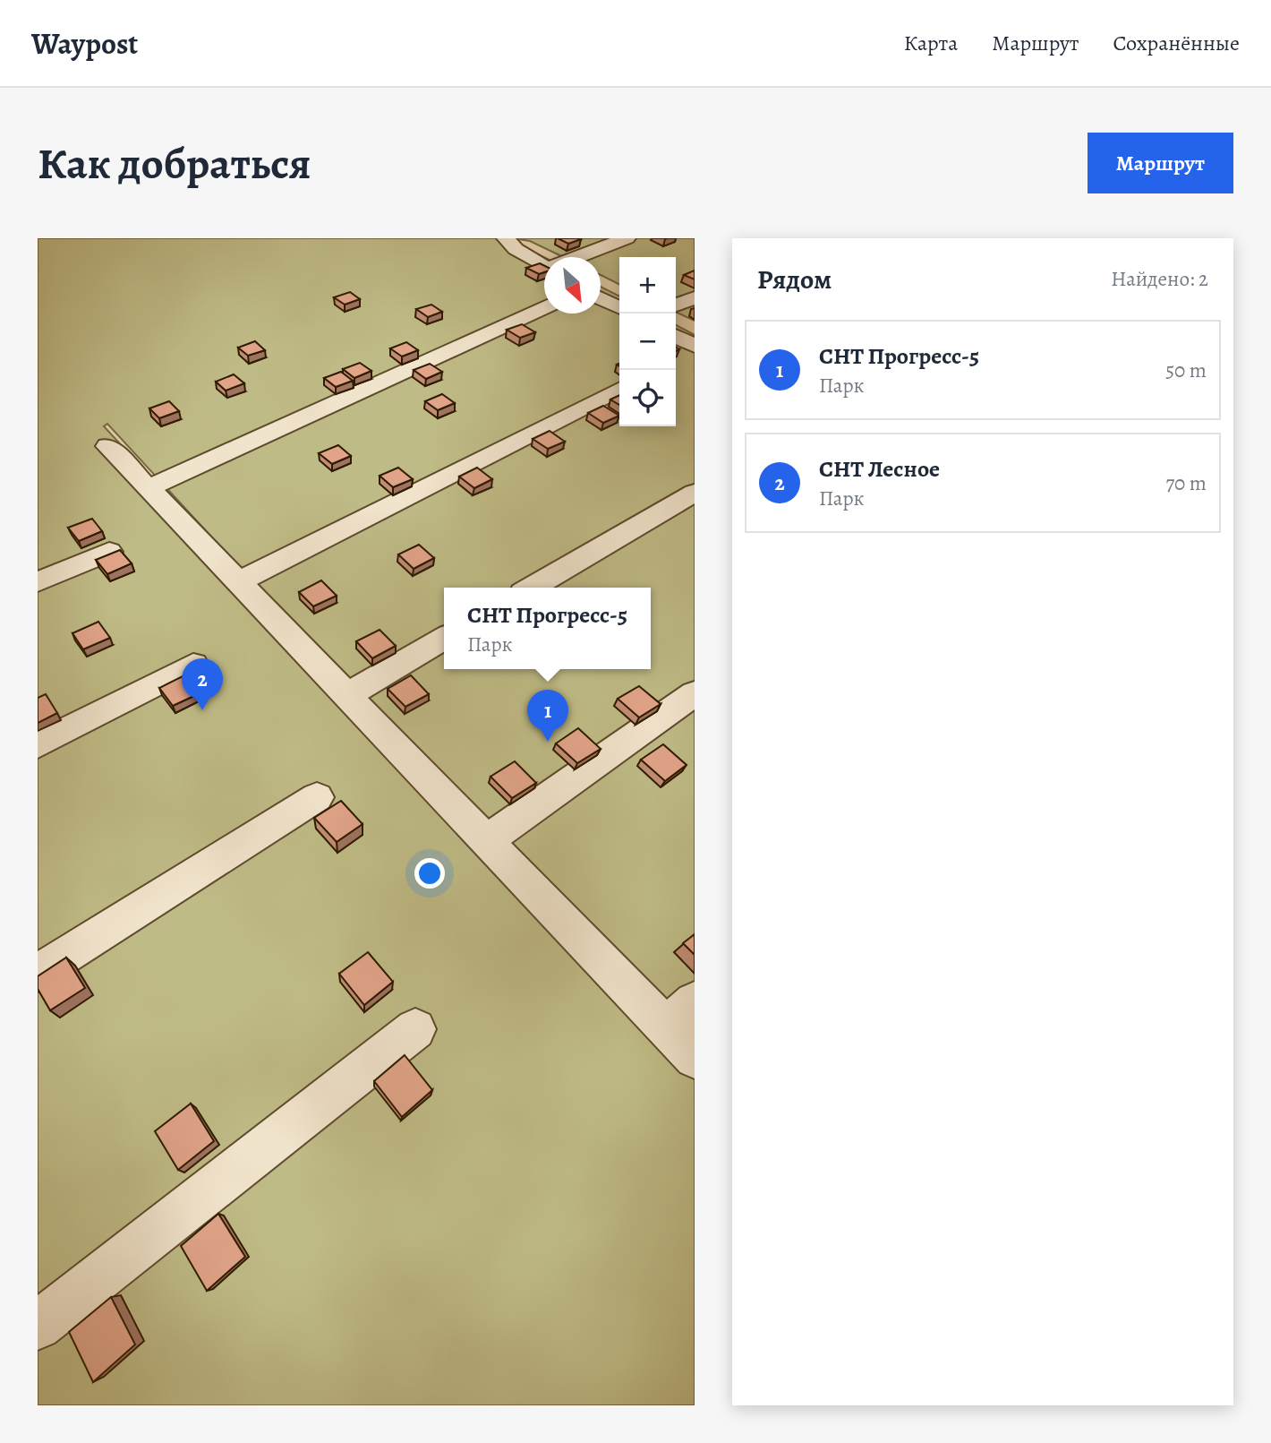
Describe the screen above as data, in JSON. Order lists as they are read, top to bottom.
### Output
{
  "north": "bottom right",
  "page": {
    "header": "Waypost",
    "nav": ["Карта", "Маршрут", "Сохранённые"],
    "buttons": "Маршрут",
    "title": "Как добраться",
    "heading": ["Рядом", "Найдено: 2"],
    "map_buttons": ["+", "−"],
    "list": [
      {
        "mark": "1",
        "name": "СНТ Прогресс-5",
        "note": "Парк",
        "value": "50 m"
      },
      {
        "mark": "2",
        "name": "СНТ Лесное",
        "note": "Парк",
        "value": "70 m"
      }
    ],
    "popup": ["СНТ Прогресс-5", "Парк"],
    "pins": ["2", "1"]
  }
}
